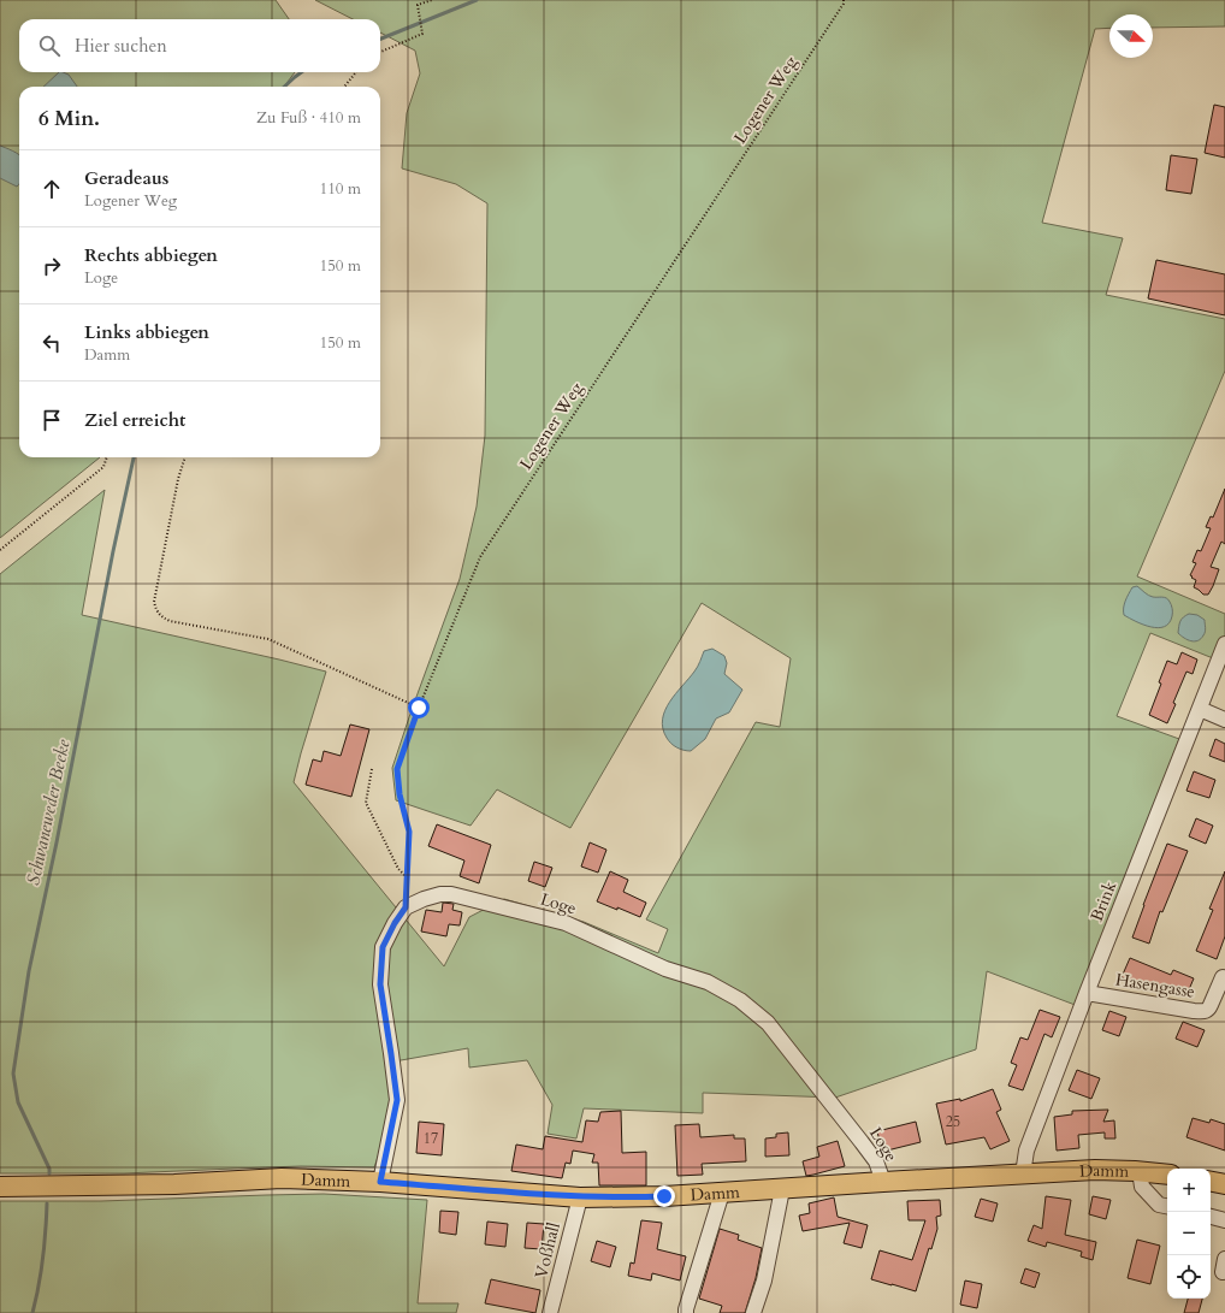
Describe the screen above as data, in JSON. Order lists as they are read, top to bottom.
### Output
{
  "streets": {
    "main road": ["Damm"],
    "street": [
      "Brink",
      "Loge",
      "Hasengasse",
      "Voßhall"
    ],
    "path": ["Logener Weg"]
  },
  "crossings": [
    ["Logener Weg", "Loge"],
    ["Brink", "Hasengasse"],
    ["Brink", "Damm"],
    ["Loge", "Damm"],
    ["Damm", "Voßhall"]
  ],
  "water": ["Schwaneweder Beeke"],
  "house_numbers": ["25", "17"],
  "north": "right",
  "page": {
    "search": "Hier suchen",
    "heading": ["6 Min.", "Zu Fuß · 410 m"],
    "list": [
      ["Geradeaus", "Logener Weg", "110 m"],
      ["Rechts abbiegen", "Loge", "150 m"],
      ["Links abbiegen", "Damm", "150 m"],
      "Ziel erreicht"
    ],
    "map_buttons": ["+", "−"]
  }
}
